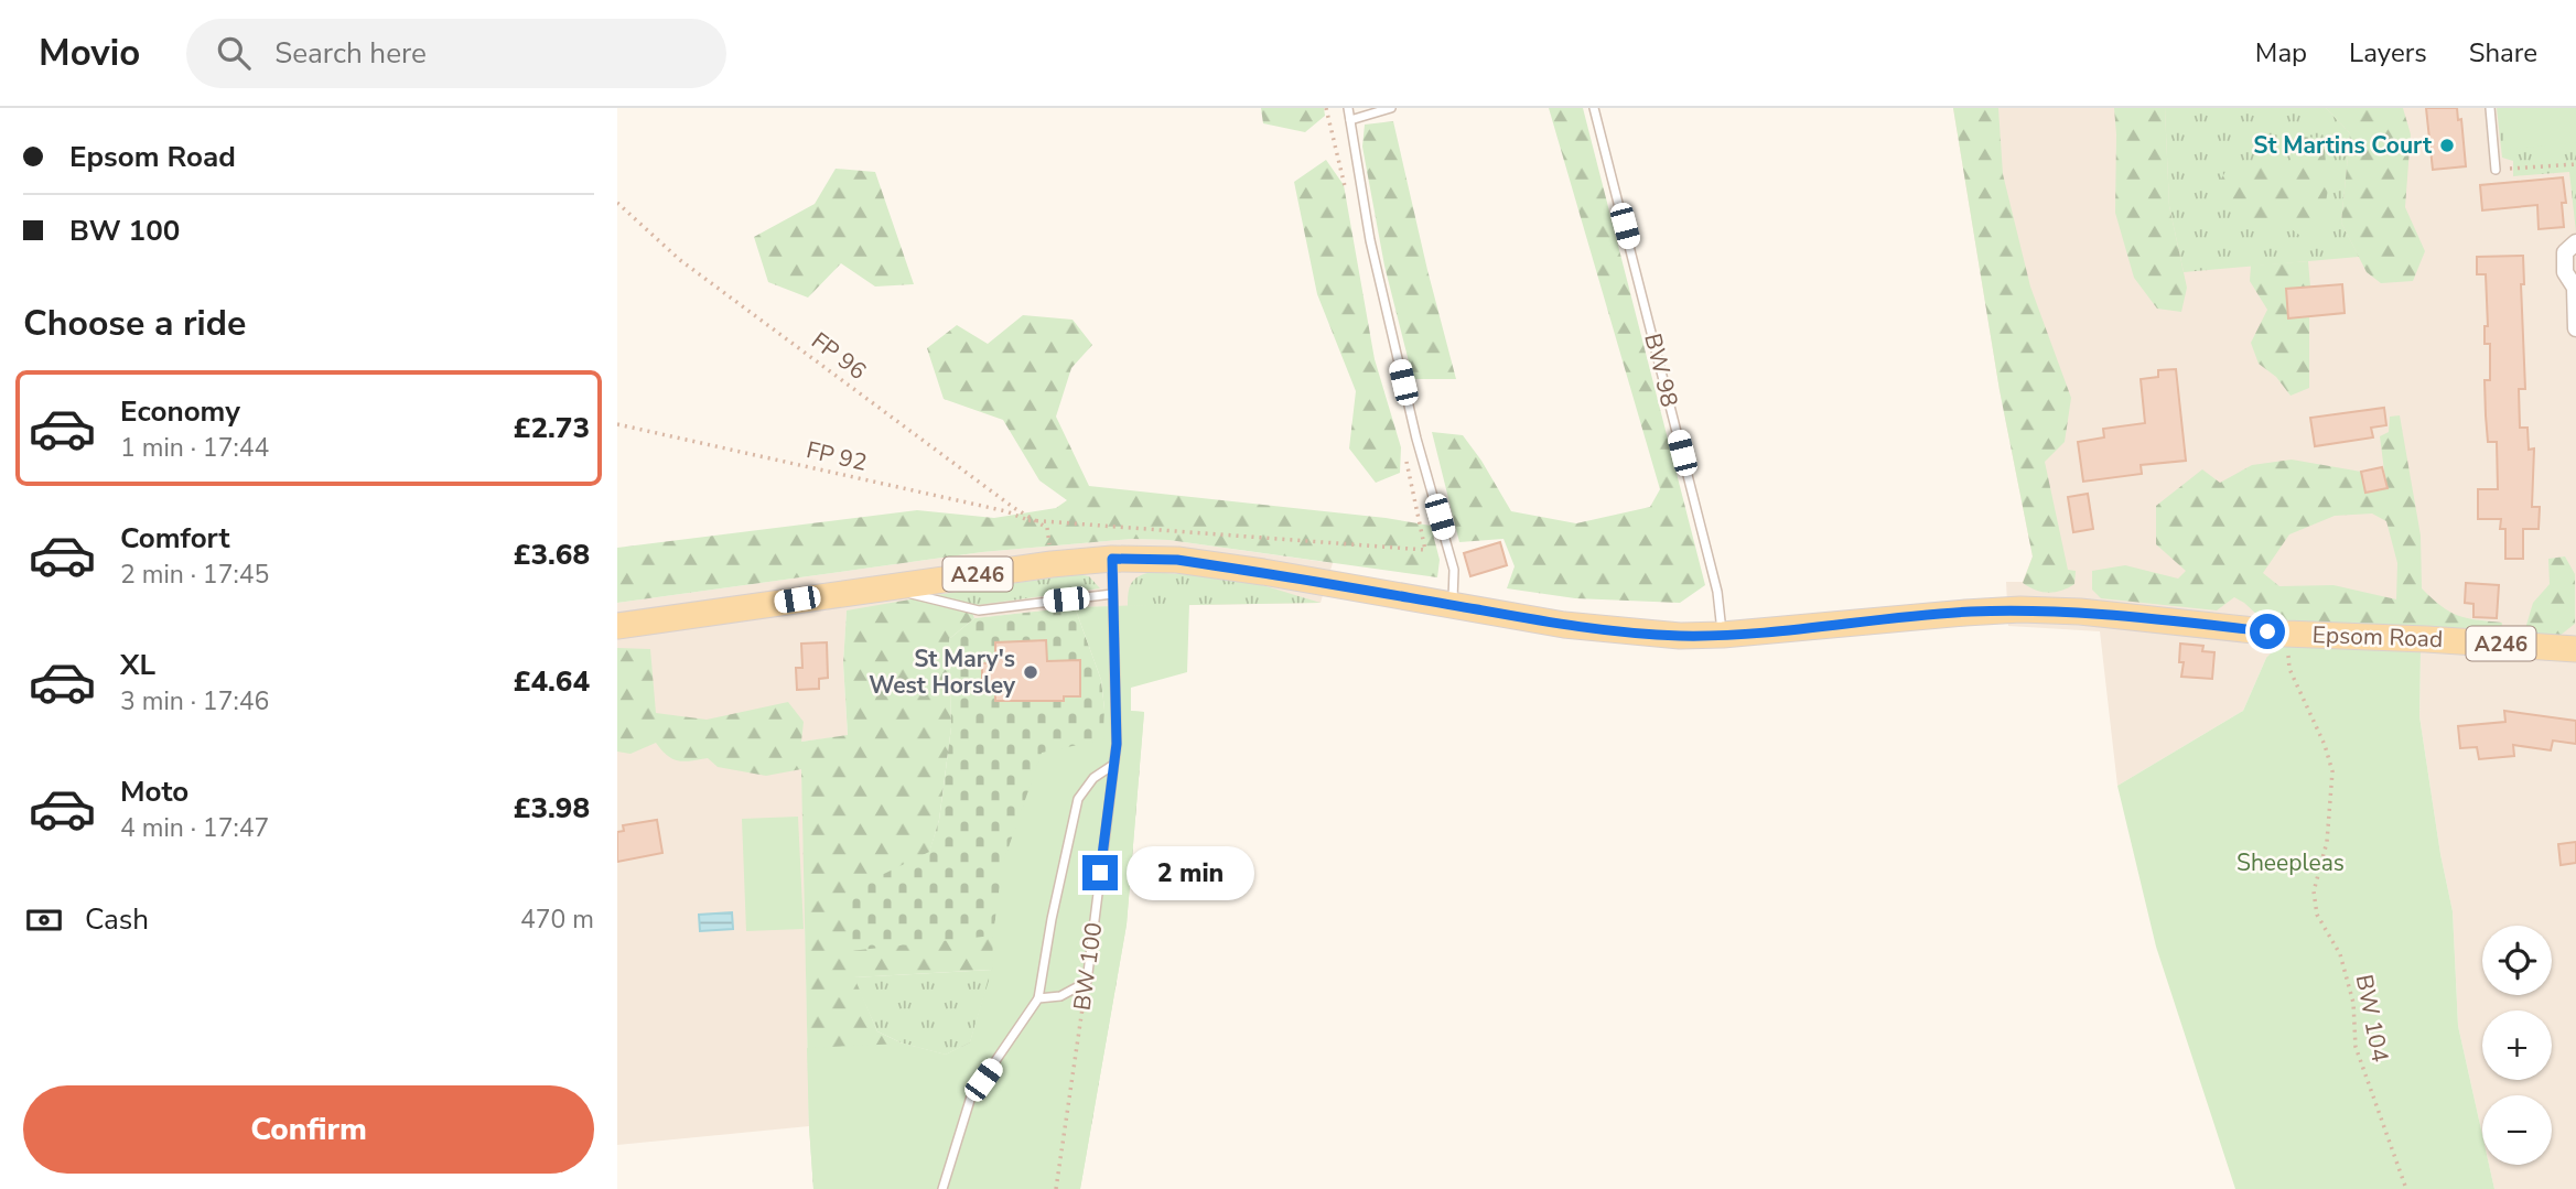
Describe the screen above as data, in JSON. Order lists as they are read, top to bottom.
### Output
{
  "streets": {
    "main road": ["A246", "Epsom Road"],
    "lane": ["BW 98", "BW 100"],
    "path": ["FP 96", "FP 92", "BW 104"]
  },
  "crossings": [
    ["FP 96", "FP 92"],
    ["BW 98", "Epsom Road"],
    ["Epsom Road", "BW 100"],
    ["Epsom Road", "BW 104"]
  ],
  "parks": ["Sheepleas"],
  "places": ["St Martins Court", "St Mary's West Horsley"],
  "page": {
    "header": "Movio",
    "search": "Search here",
    "nav": ["Map", "Layers", "Share"],
    "banner": ["Epsom Road", "BW 100"],
    "heading": "Choose a ride",
    "list": [
      {
        "name": "Economy",
        "note": "1 min · 17:44",
        "value": "£2.73"
      },
      {
        "name": "Comfort",
        "note": "2 min · 17:45",
        "value": "£3.68"
      },
      {
        "name": "XL",
        "note": "3 min · 17:46",
        "value": "£4.64"
      },
      {
        "name": "Moto",
        "note": "4 min · 17:47",
        "value": "£3.98"
      }
    ],
    "bubble": "2 min",
    "pay": ["Cash", "470 m"],
    "map_buttons": ["+", "−"],
    "buttons": "Confirm"
  }
}
